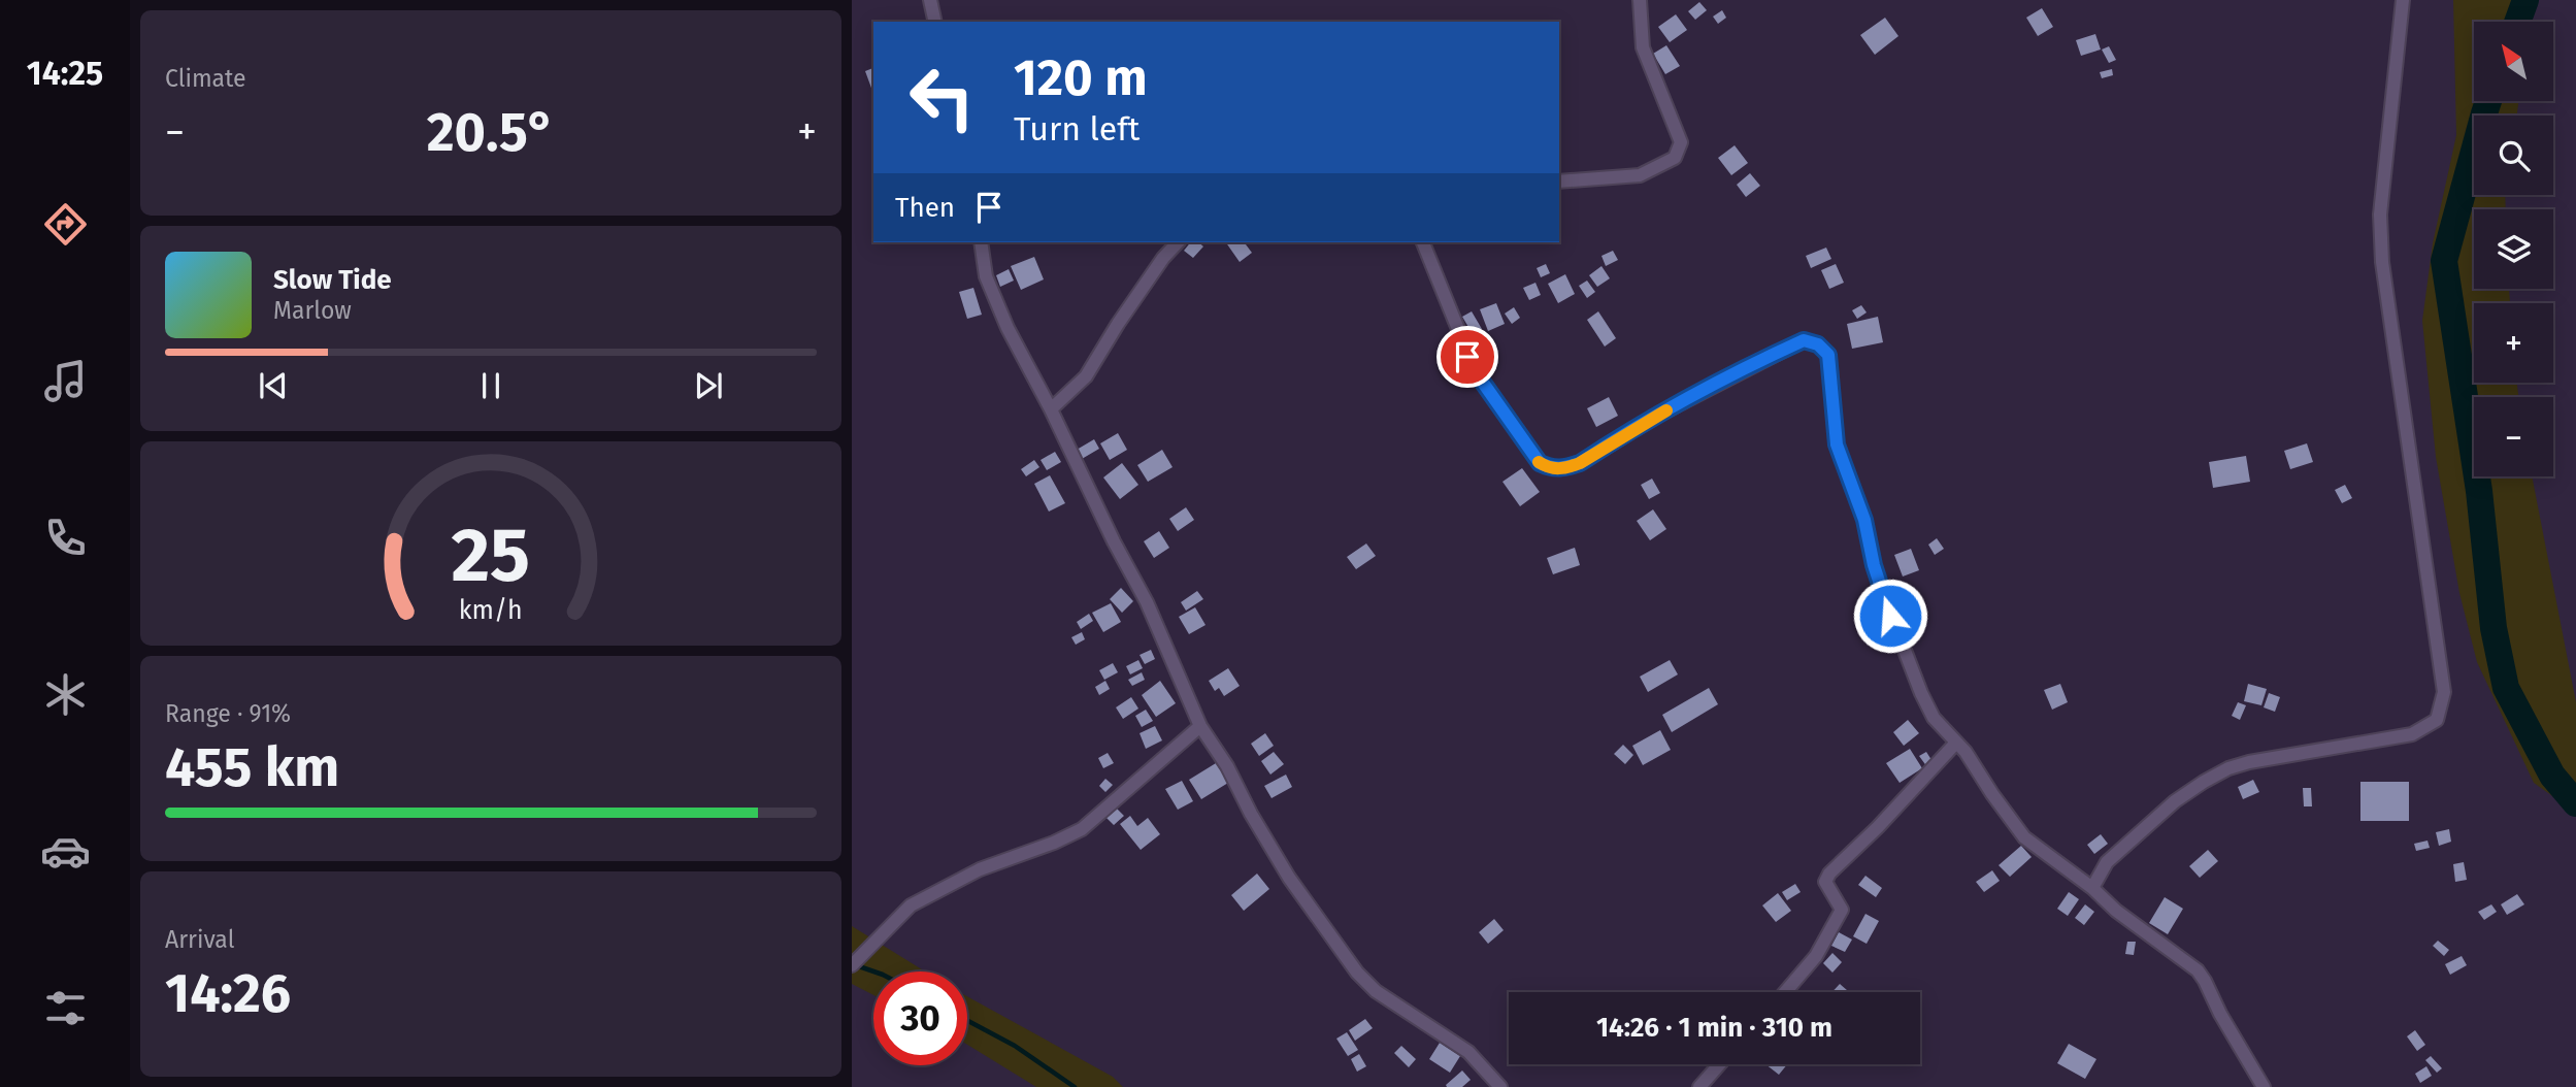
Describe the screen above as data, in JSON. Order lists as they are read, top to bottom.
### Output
{
  "north": "top left",
  "page": {
    "tabs": "14:25",
    "tile": [
      "Climate",
      ["Range · 91%", "455 km"],
      ["Arrival", "14:26"]
    ],
    "map_buttons": ["+", "−"],
    "turn": ["120 m", "Turn left"],
    "heat": ["−", "20.5°", "+"],
    "then": "Then",
    "song": ["Slow Tide", "Marlow"],
    "limit": "30",
    "trip": "14:26 · 1 min · 310 m",
    "gauge": ["25", "km/h"]
  }
}
